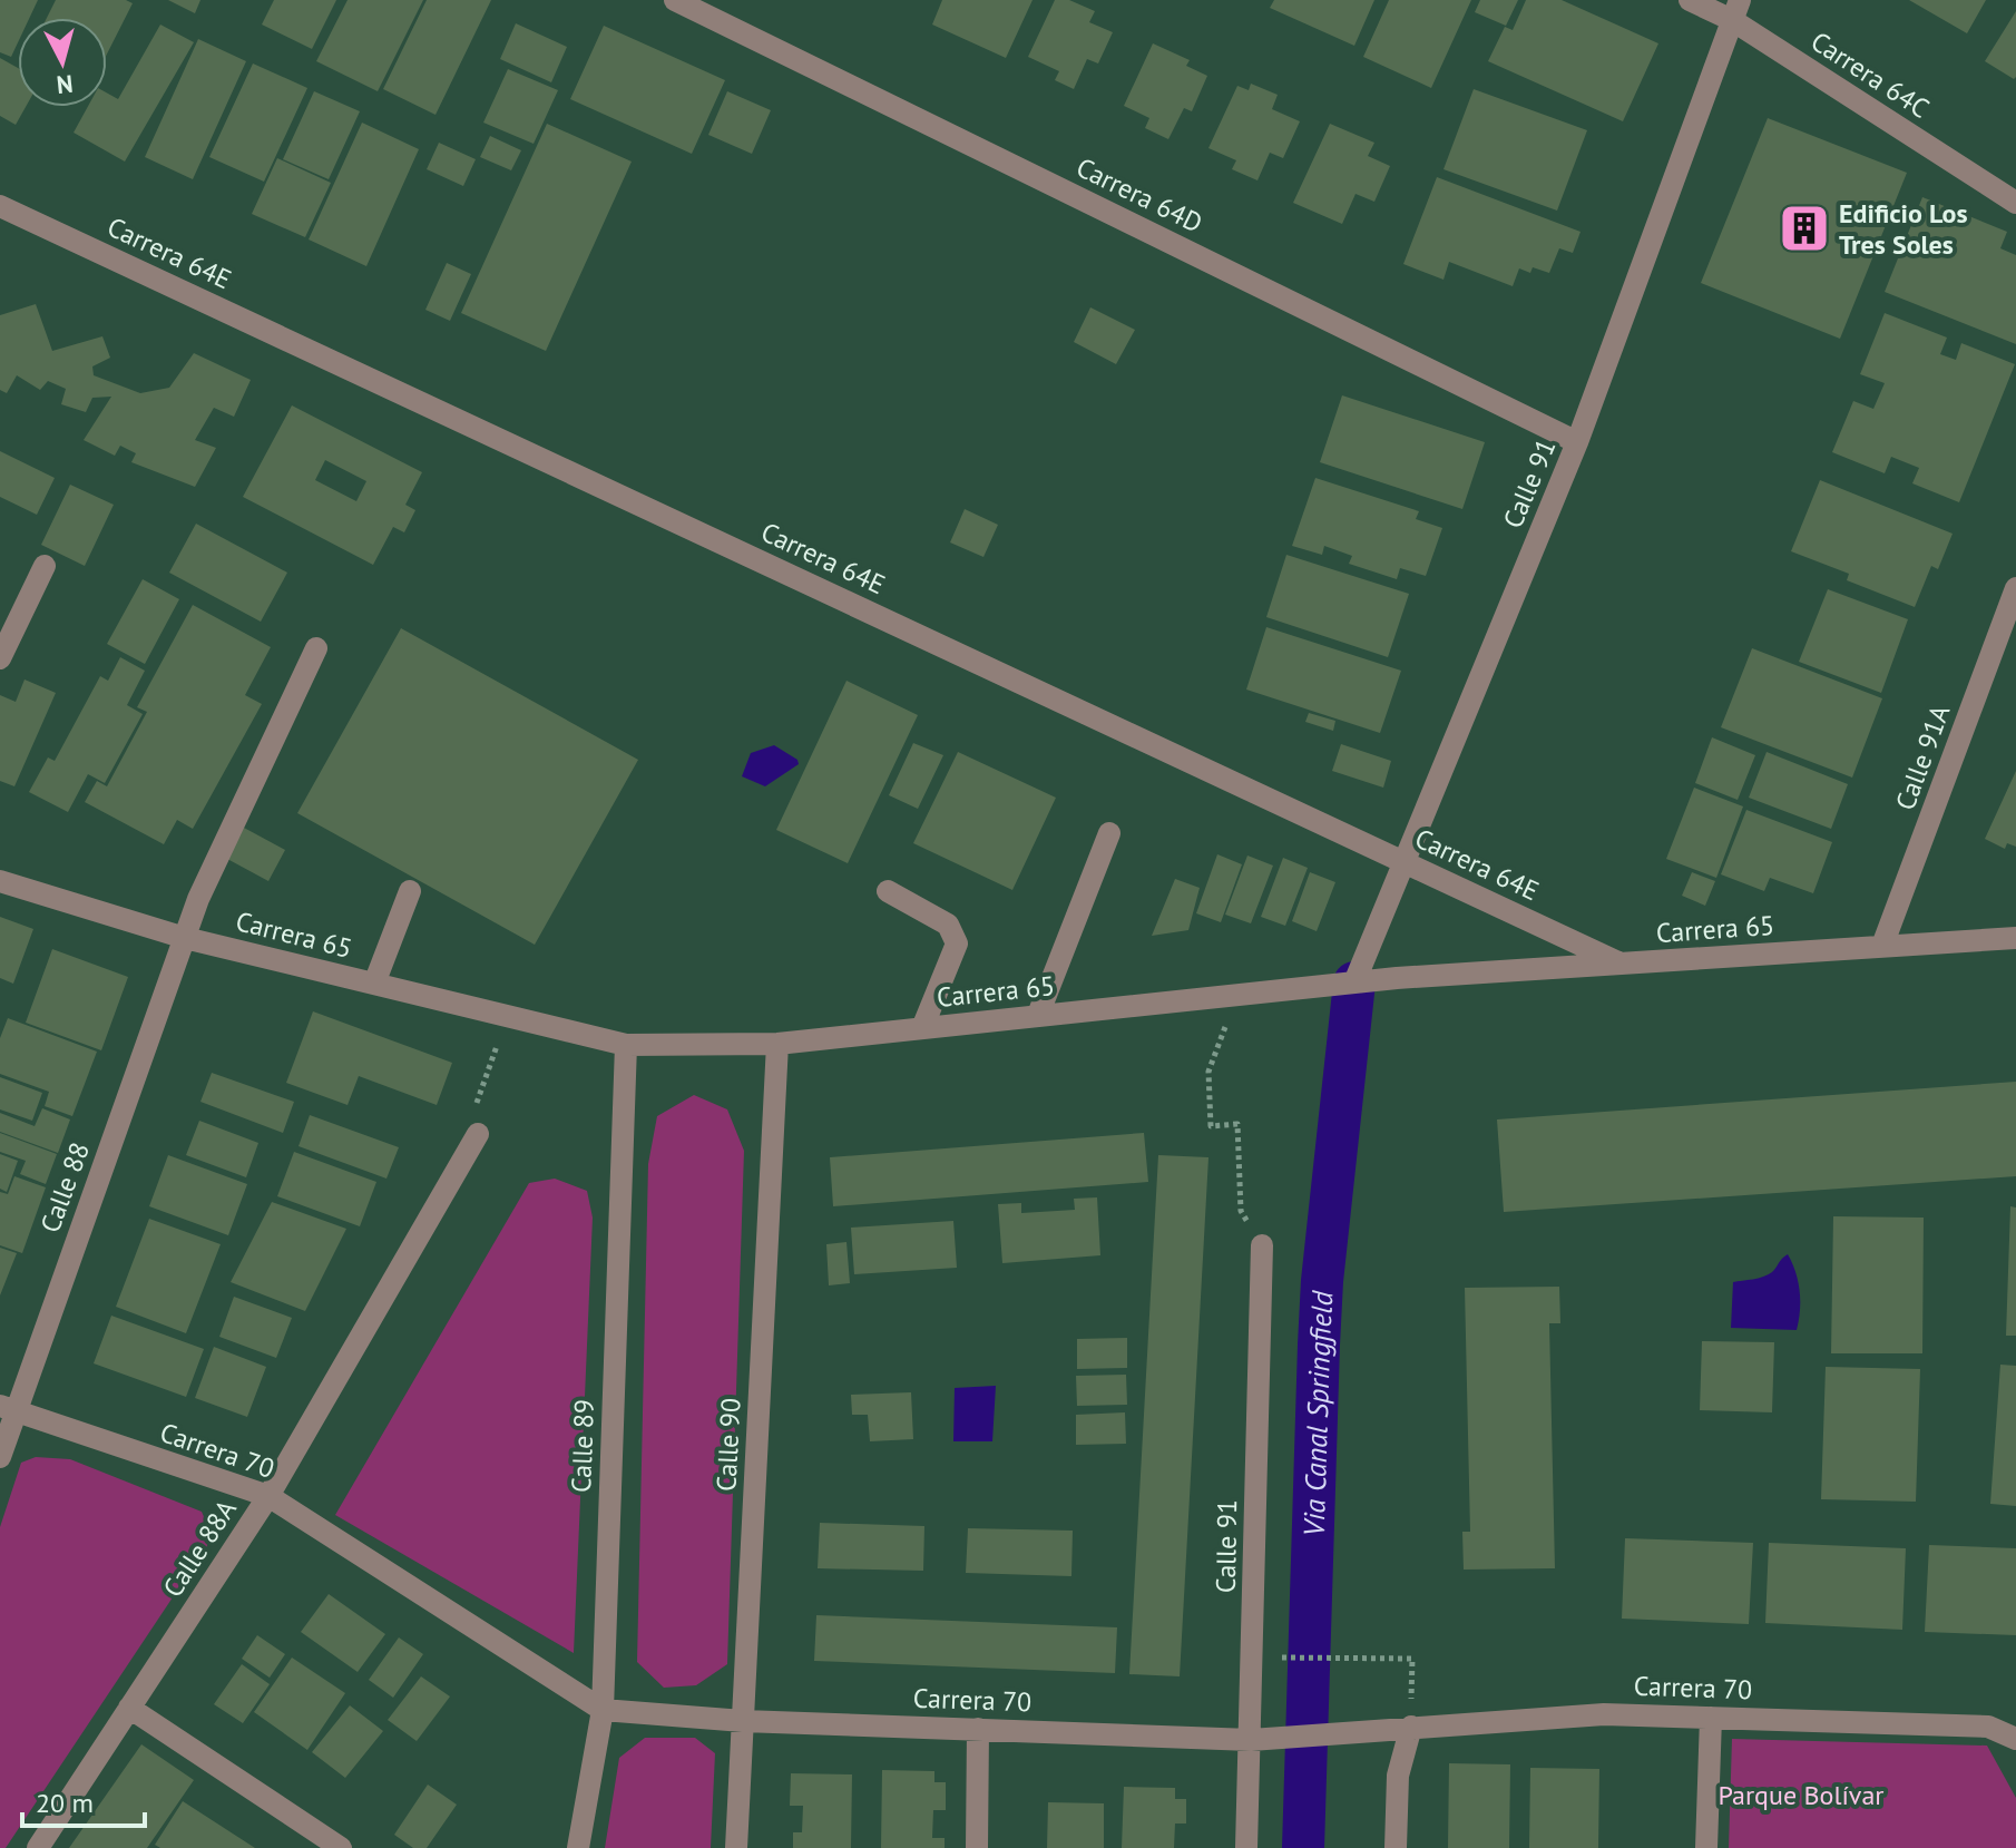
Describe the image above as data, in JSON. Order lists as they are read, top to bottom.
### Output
{
  "streets": {
    "street": [
      "Carrera 64C",
      "Carrera 64D",
      "Carrera 64E",
      "Calle 91",
      "Calle 91A",
      "Carrera 65",
      "Calle 88",
      "Calle 90",
      "Calle 89",
      "Carrera 70",
      "Calle 88A"
    ]
  },
  "crossings": [
    ["Carrera 64C", "Calle 91"],
    ["Carrera 64D", "Calle 91"],
    ["Carrera 64E", "Calle 91"],
    ["Carrera 64E", "Carrera 65"],
    ["Calle 91", "Carrera 65"],
    ["Calle 91", "Carrera 70"],
    ["Calle 91A", "Carrera 65"],
    ["Carrera 65", "Calle 88"],
    ["Carrera 65", "Calle 90"],
    ["Carrera 65", "Calle 89"],
    ["Calle 88", "Carrera 70"],
    ["Calle 90", "Carrera 70"],
    ["Calle 89", "Carrera 70"],
    ["Carrera 70", "Calle 88A"]
  ],
  "water": ["Via Canal Springfield"],
  "parks": ["Parque Bolívar"],
  "places": {
    "building": ["Edificio Los Tres Soles"]
  },
  "scale_bar": "20 m",
  "north": "bottom"
}
